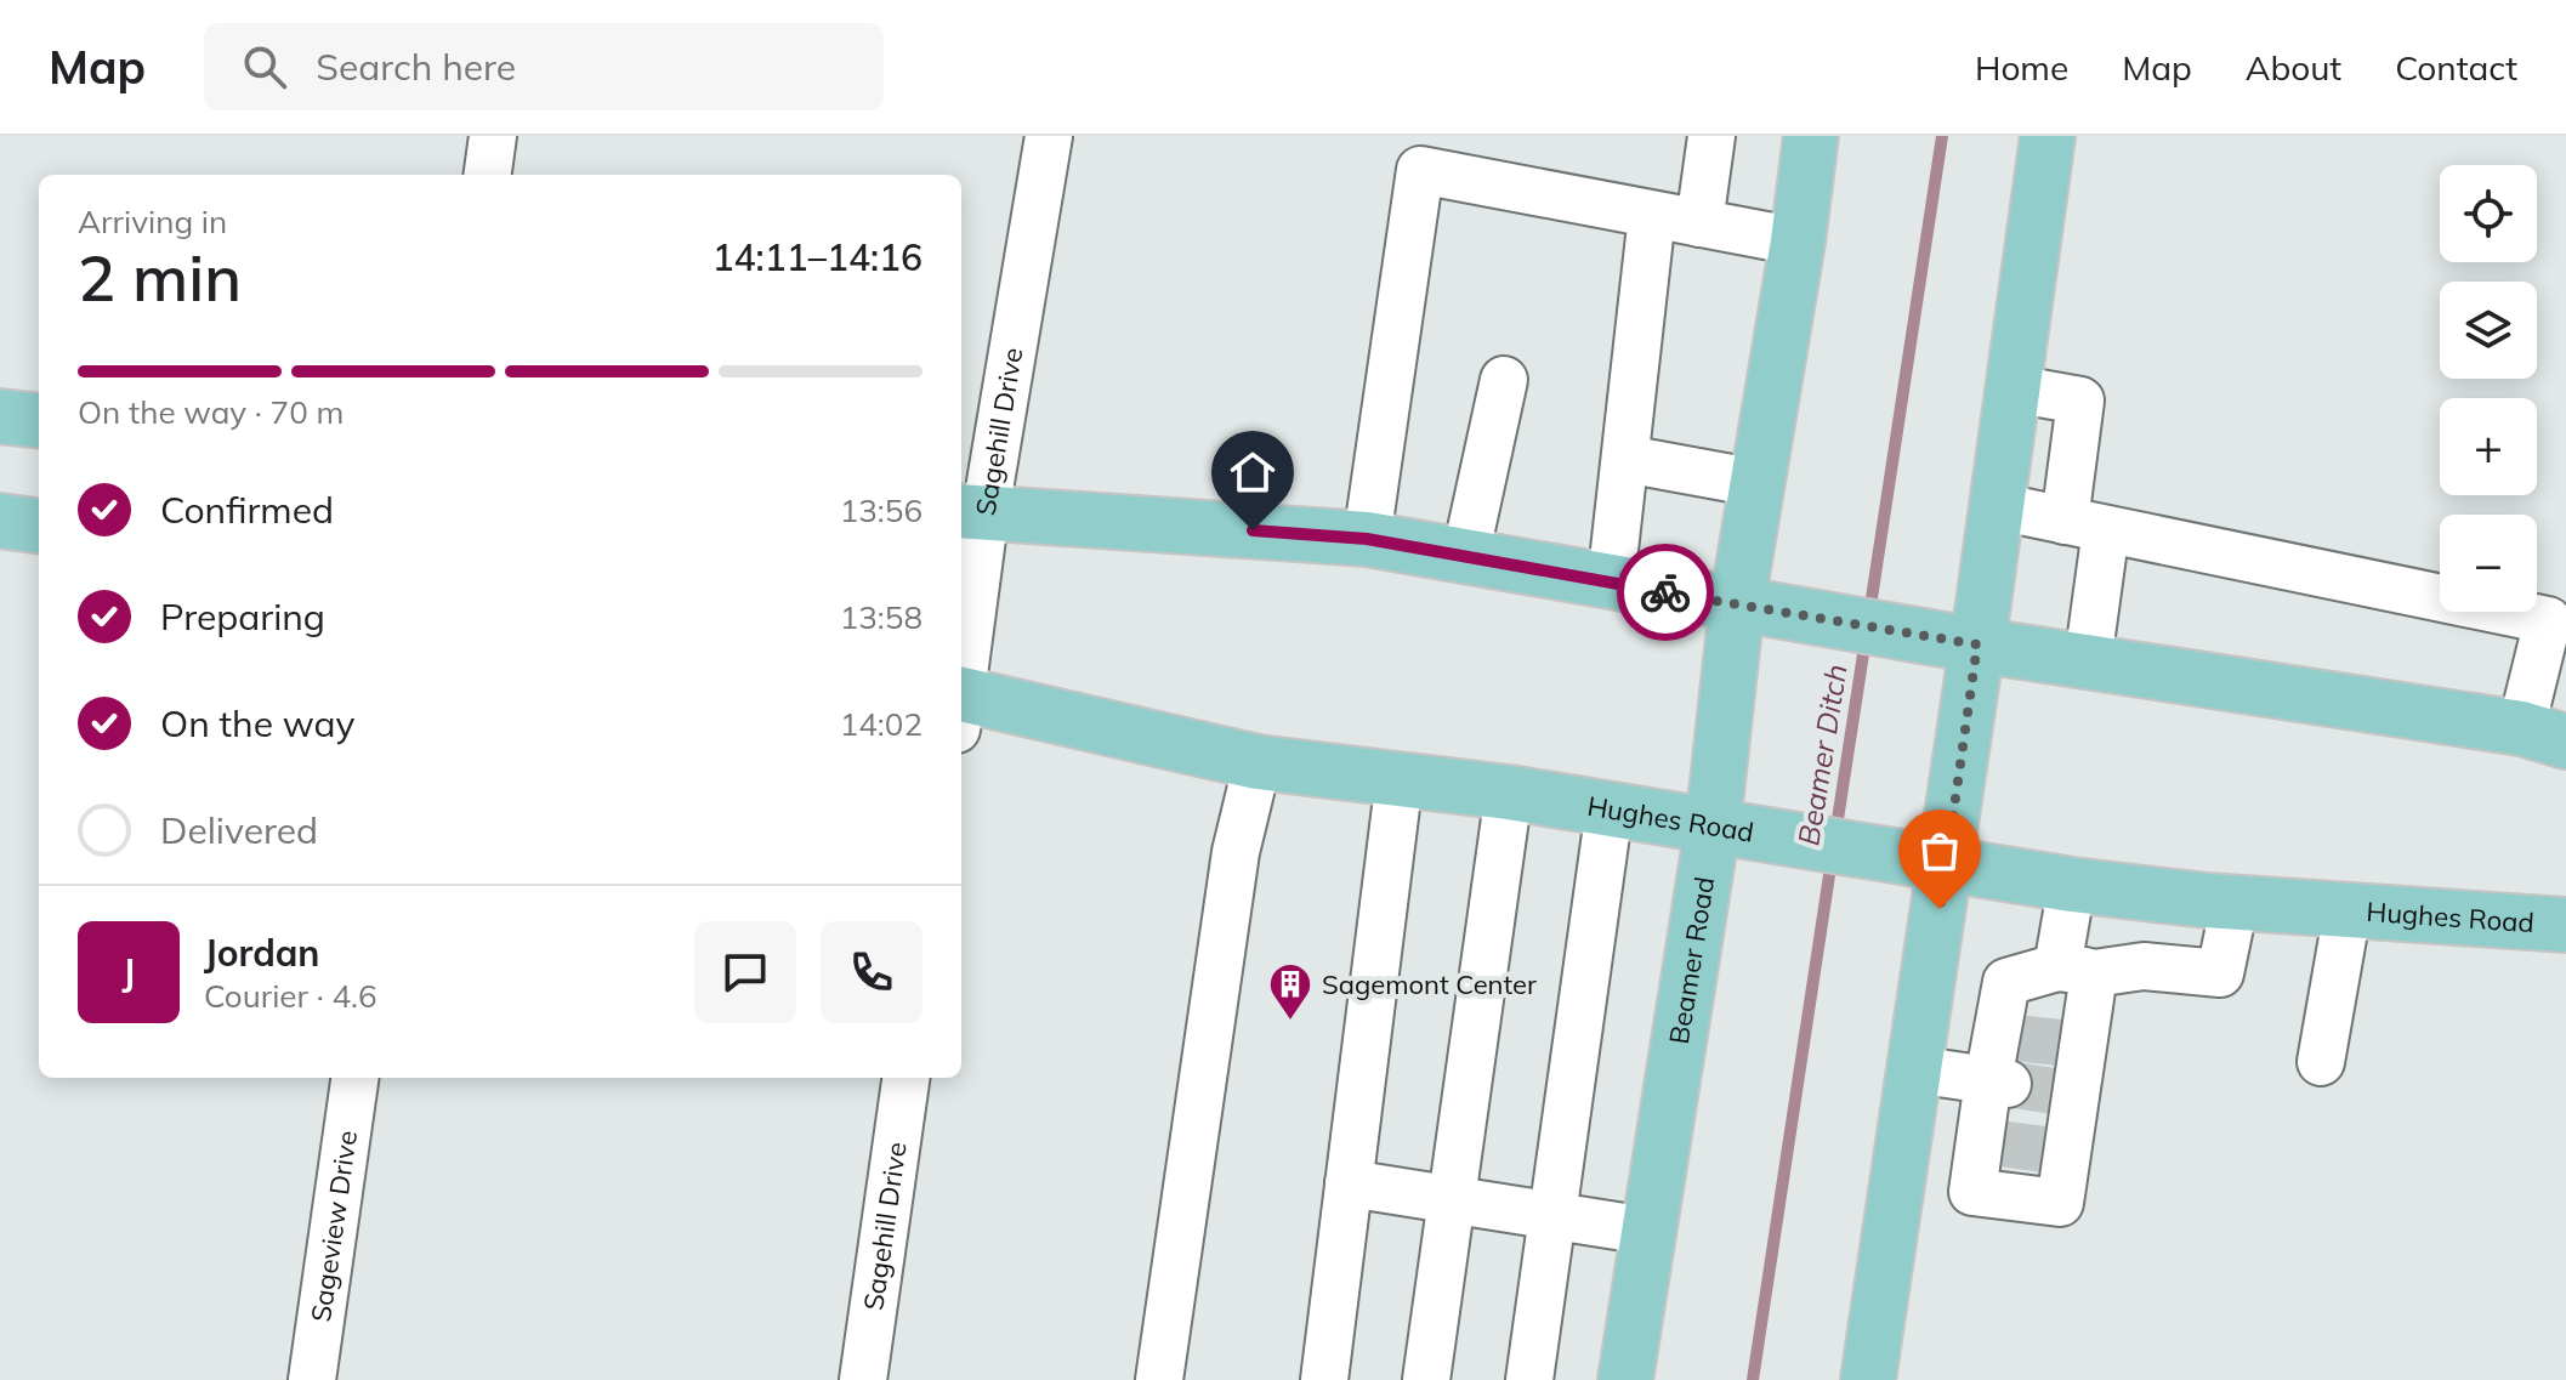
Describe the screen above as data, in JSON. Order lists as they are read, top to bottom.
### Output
{
  "streets": {
    "main road": ["Hughes Road", "Beamer Road"],
    "street": ["Sagehill Drive", "Sageview Drive"]
  },
  "crossings": [
    ["Hughes Road", "Beamer Road"]
  ],
  "water": ["Beamer Ditch"],
  "places": {
    "building": ["Sagemont Center"]
  },
  "page": {
    "header": "Map",
    "search": "Search here",
    "nav": [
      "Home",
      "Map",
      "About",
      "Contact"
    ],
    "map_buttons": ["+", "−"],
    "heading": ["2 min", "Arriving in", "14:11–14:16"],
    "panel": ["Jordan", "Courier · 4.6"],
    "bar": "On the way · 70 m",
    "list": [
      ["Confirmed", "13:56"],
      ["Preparing", "13:58"],
      ["On the way", "14:02"],
      "Delivered"
    ],
    "round": "J"
  }
}
